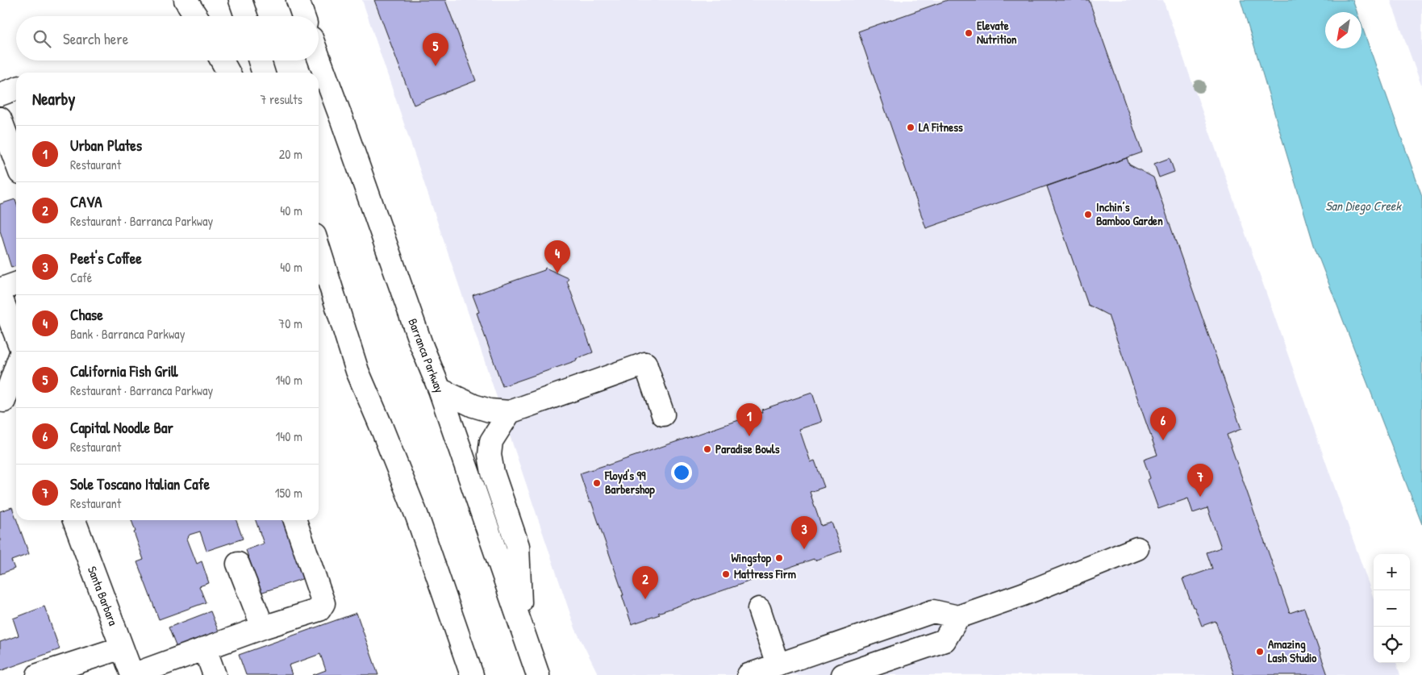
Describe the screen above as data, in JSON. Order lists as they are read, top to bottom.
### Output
{
  "streets": {
    "main road": ["Barranca Parkway", "Santa Barbara"]
  },
  "water": ["San Diego Creek"],
  "places": [
    "Elevate Nutrition",
    "LA Fitness",
    "Inchin’s Bamboo Garden",
    "Paradise Bowls",
    "Floyd's 99 Barbershop",
    "Wingstop",
    "Mattress Firm",
    "Amazing Lash Studio"
  ],
  "north": "bottom left",
  "page": {
    "search": "Search here",
    "pins": [
      "5",
      "4",
      "1",
      "6",
      "7",
      "3",
      "2"
    ],
    "heading": ["Nearby", "7 results"],
    "list": [
      {
        "mark": "1",
        "name": "Urban Plates",
        "note": "Restaurant",
        "value": "20 m"
      },
      {
        "mark": "2",
        "name": "CAVA",
        "note": "Restaurant · Barranca Parkway",
        "value": "40 m"
      },
      {
        "mark": "3",
        "name": "Peet's Coffee",
        "note": "Café",
        "value": "40 m"
      },
      {
        "mark": "4",
        "name": "Chase",
        "note": "Bank · Barranca Parkway",
        "value": "70 m"
      },
      {
        "mark": "5",
        "name": "California Fish Grill",
        "note": "Restaurant · Barranca Parkway",
        "value": "140 m"
      },
      {
        "mark": "6",
        "name": "Capital Noodle Bar",
        "note": "Restaurant",
        "value": "140 m"
      },
      {
        "mark": "7",
        "name": "Sole Toscano Italian Cafe",
        "note": "Restaurant",
        "value": "150 m"
      }
    ],
    "map_buttons": ["+", "−"]
  }
}
